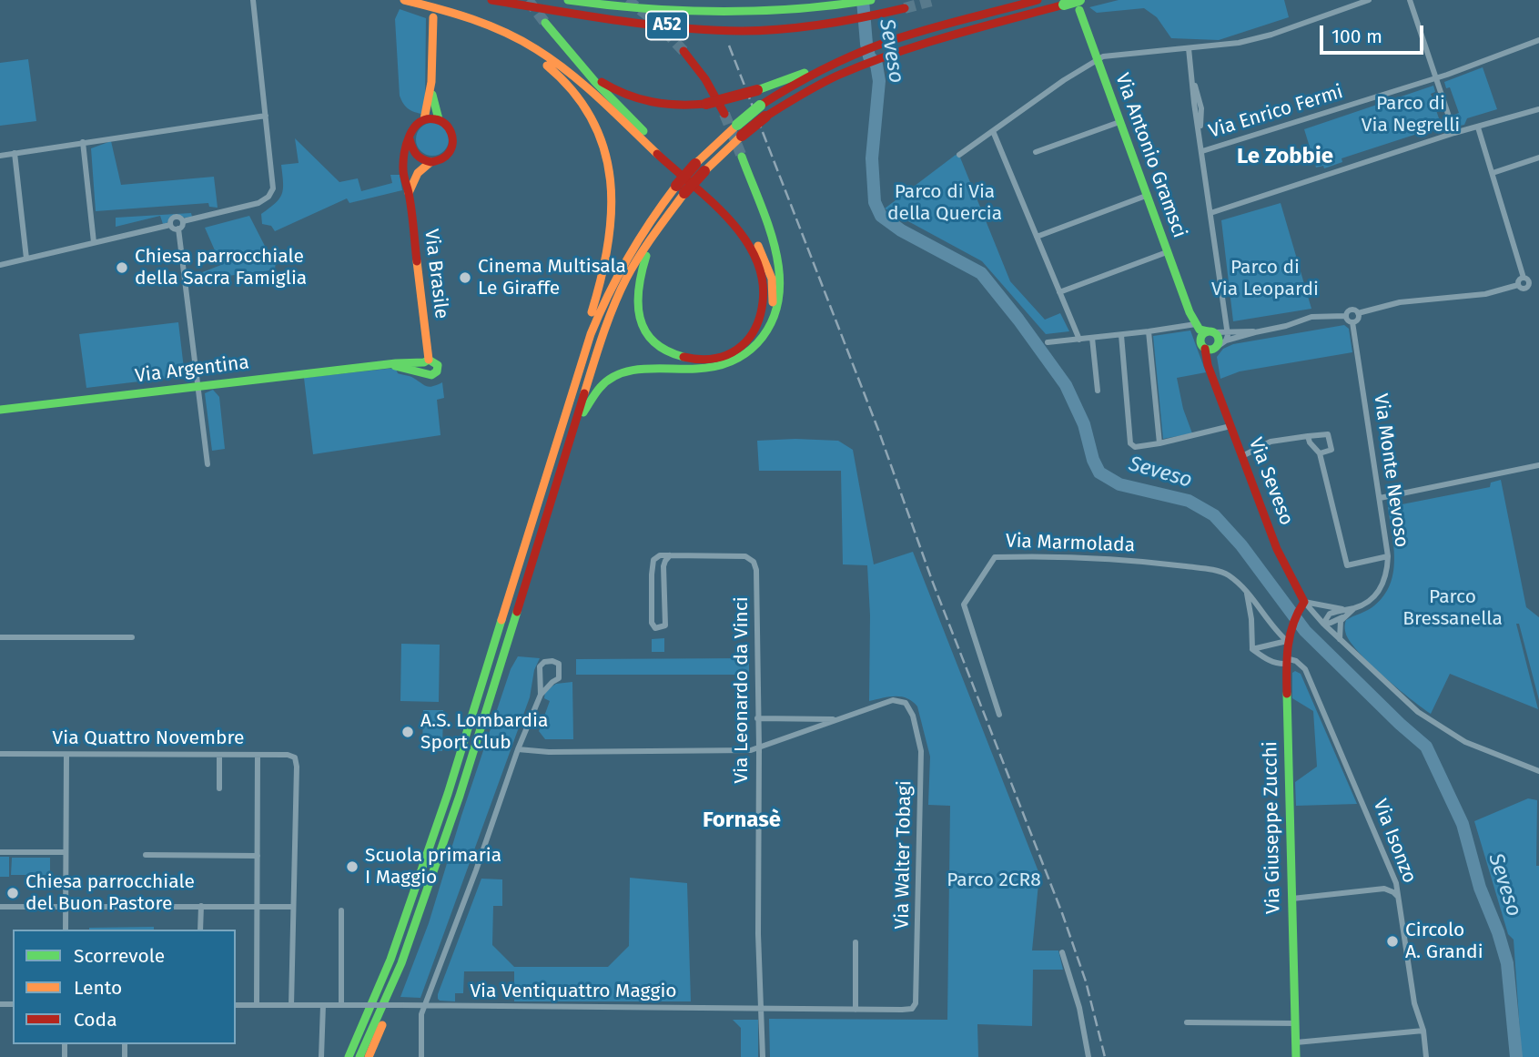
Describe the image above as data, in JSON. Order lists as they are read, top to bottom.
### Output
{
  "streets": {
    "main road": [
      "A52",
      "Via Antonio Gramsci",
      "Via Brasile",
      "Via Argentina",
      "Via Seveso",
      "Via Giuseppe Zucchi"
    ],
    "street": [
      "Via Enrico Fermi",
      "Via Monte Nevoso",
      "Via Marmolada",
      "Via Leonardo da Vinci",
      "Via Quattro Novembre",
      "Via Isonzo",
      "Via Walter Tobagi",
      "Via Ventiquattro Maggio"
    ]
  },
  "crossings": [
    ["Via Brasile", "Via Argentina"],
    ["Via Monte Nevoso", "Via Seveso"],
    ["Via Monte Nevoso", "Via Giuseppe Zucchi"],
    ["Via Seveso", "Via Giuseppe Zucchi"],
    ["Via Marmolada", "Via Giuseppe Zucchi"],
    ["Via Leonardo da Vinci", "Via Ventiquattro Maggio"],
    ["Via Giuseppe Zucchi", "Via Isonzo"],
    ["Via Walter Tobagi", "Via Ventiquattro Maggio"]
  ],
  "districts": ["Le Zobbie", "Fornasè"],
  "water": ["Seveso"],
  "parks": [
    "Parco di Via Negrelli",
    "Parco di Via della Quercia",
    "Parco di Via Leopardi",
    "Parco Bressanella",
    "Parco 2CR8"
  ],
  "places": [
    "Chiesa parrocchiale della Sacra Famiglia",
    "Cinema Multisala Le Giraffe",
    "A.S. Lombardia Sport Club",
    "Scuola primaria I Maggio",
    "Chiesa parrocchiale del Buon Pastore",
    "Circolo A. Grandi"
  ],
  "legend": ["Scorrevole", "Lento", "Coda"],
  "scale_bar": "100 m"
}
